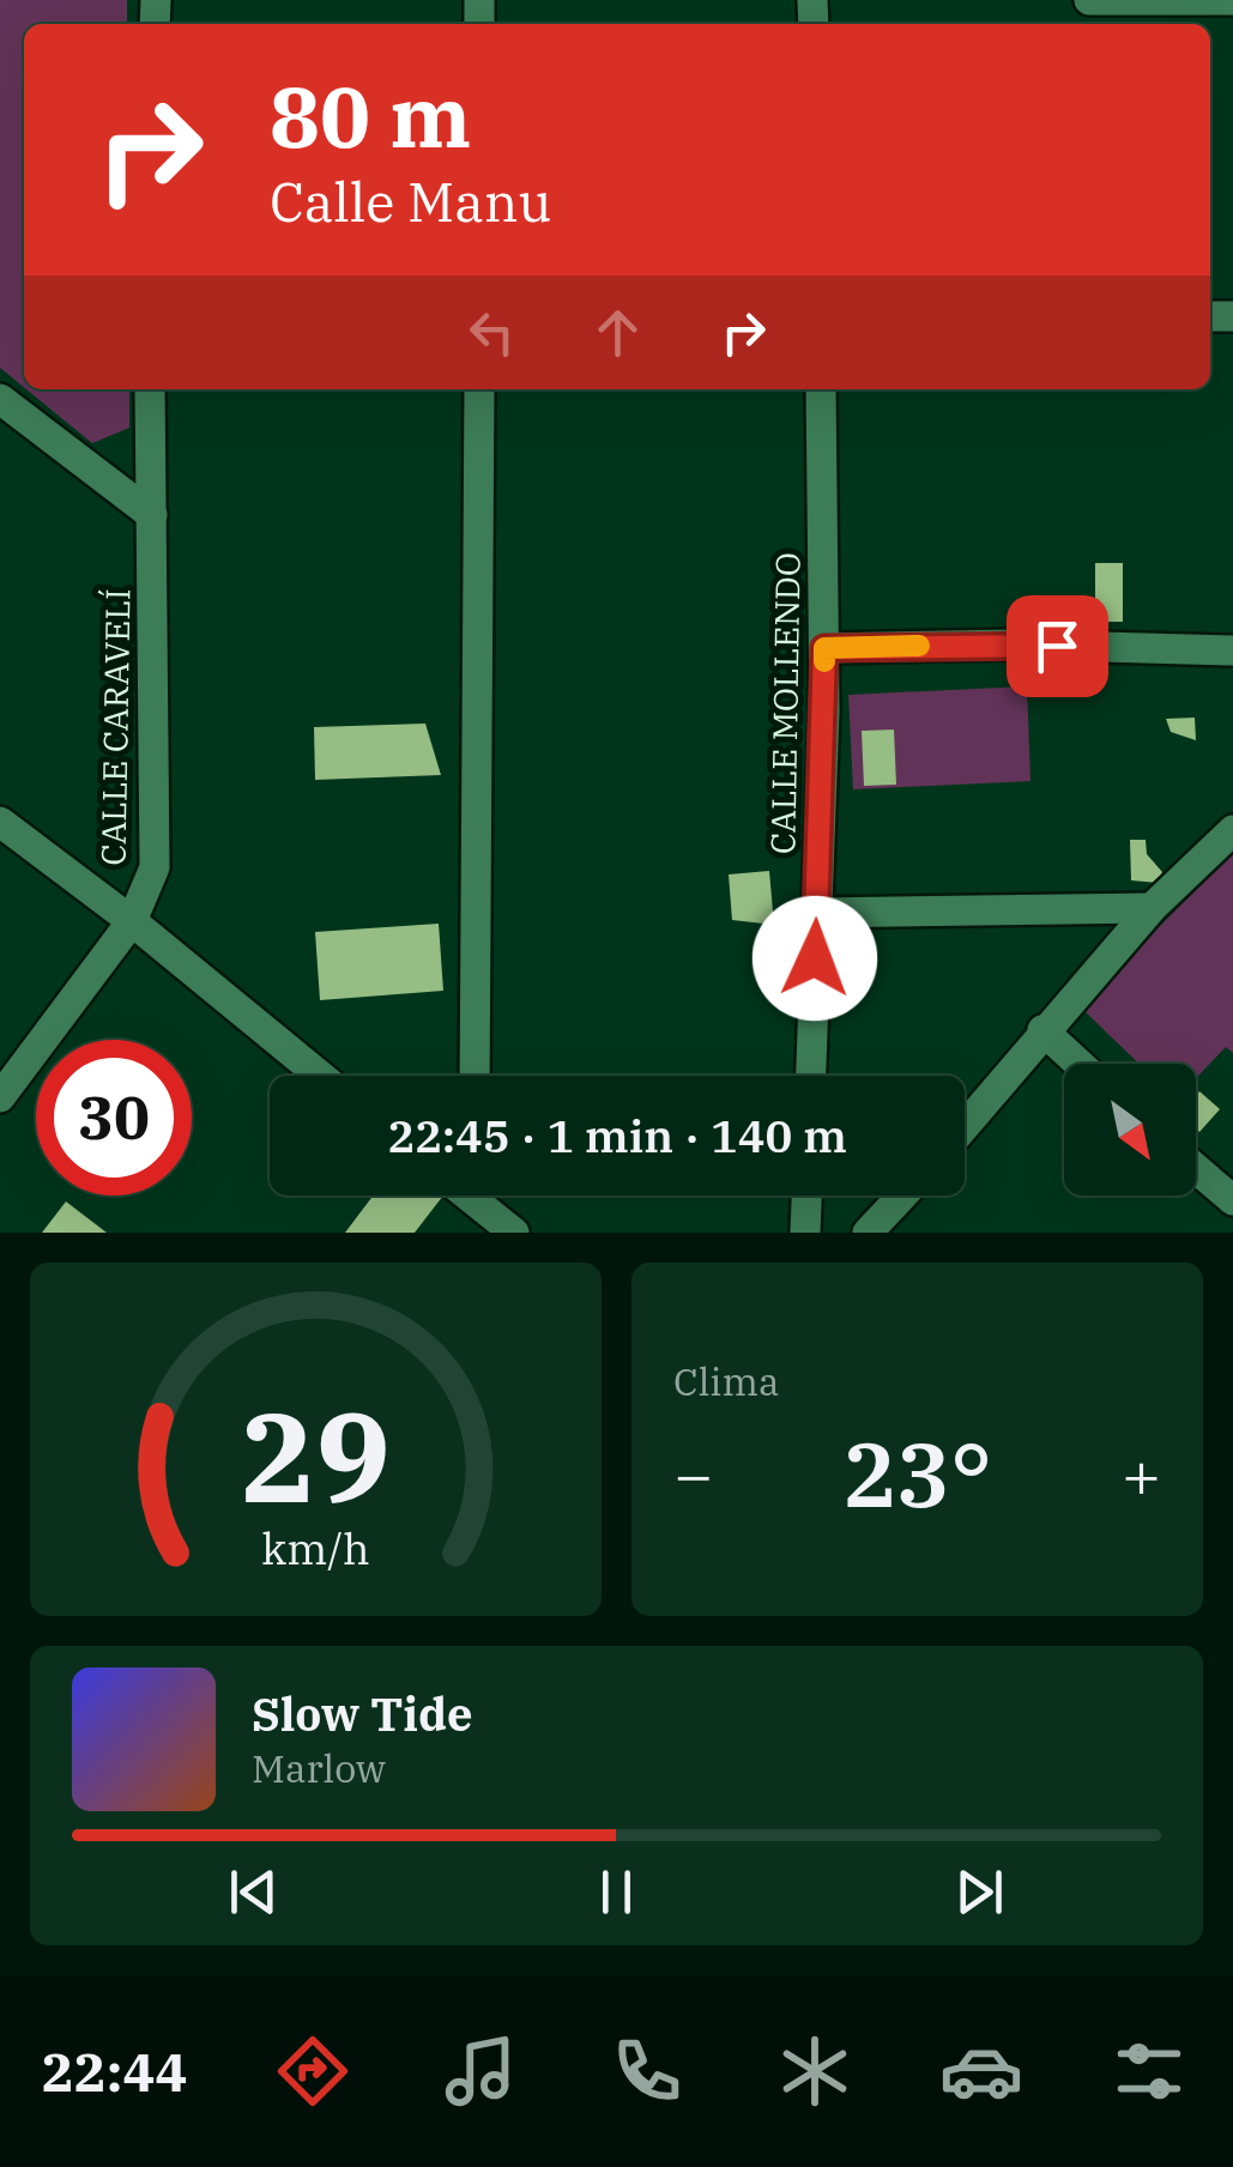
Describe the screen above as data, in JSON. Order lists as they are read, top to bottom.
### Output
{
  "streets": {
    "street": ["CALLE MOLLENDO", "CALLE CARAVELÍ"]
  },
  "north": "bottom right",
  "page": {
    "turn": ["80 m", "Calle Manu"],
    "limit": "30",
    "trip": "22:45 · 1 min · 140 m",
    "tile": "Clima",
    "heat": ["−", "23°", "+"],
    "song": ["Slow Tide", "Marlow"],
    "tabs": "22:44",
    "gauge": ["29", "km/h"]
  }
}
